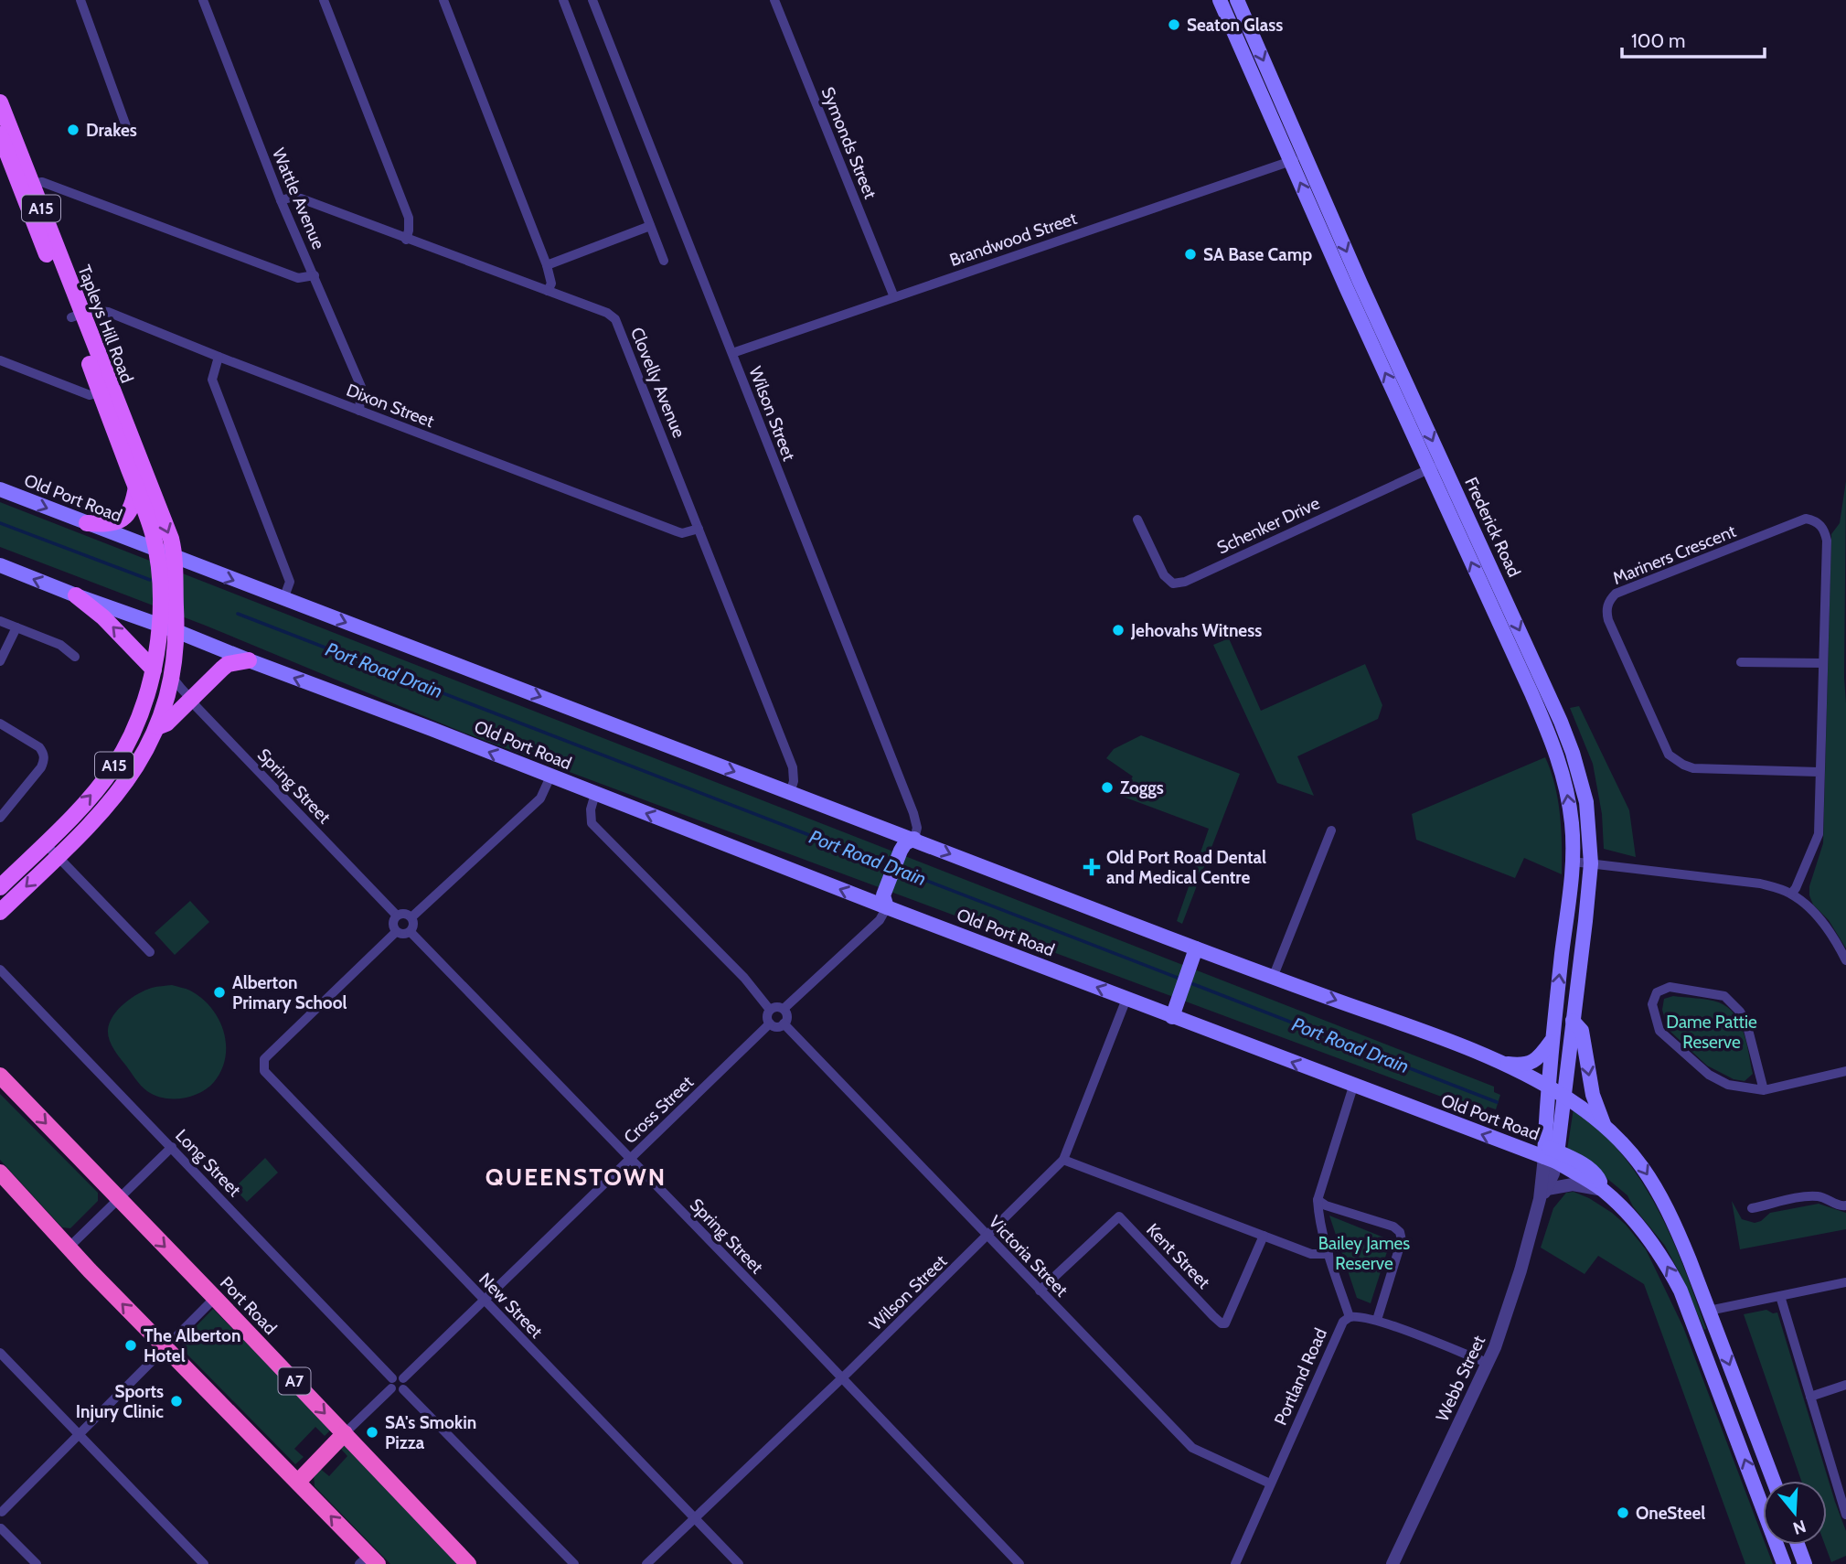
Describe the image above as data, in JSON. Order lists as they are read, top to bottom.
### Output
{
  "streets": {
    "highway": ["Port Road", "A7"],
    "main road": [
      "A15",
      "Tapleys Hill Road",
      "Old Port Road",
      "Frederick Road"
    ],
    "street": [
      "Symonds Street",
      "Wattle Avenue",
      "Brandwood Street",
      "Clovelly Avenue",
      "Dixon Street",
      "Wilson Street",
      "Schenker Drive",
      "Mariners Crescent",
      "Spring Street",
      "Cross Street",
      "Long Street",
      "Victoria Street",
      "Kent Street",
      "New Street",
      "Portland Road",
      "Webb Street"
    ]
  },
  "crossings": [
    ["Symonds Street", "Brandwood Street"],
    ["Wattle Avenue", "Clovelly Avenue"],
    ["Wattle Avenue", "Dixon Street"],
    ["A15", "Tapleys Hill Road"],
    ["A15", "Old Port Road"],
    ["A15", "Spring Street"],
    ["Brandwood Street", "Wilson Street"],
    ["Brandwood Street", "Frederick Road"],
    ["Tapleys Hill Road", "Dixon Street"],
    ["Tapleys Hill Road", "Old Port Road"],
    ["Clovelly Avenue", "Dixon Street"],
    ["Clovelly Avenue", "Old Port Road"],
    ["Wilson Street", "Old Port Road"],
    ["Wilson Street", "Spring Street"],
    ["Wilson Street", "Victoria Street"],
    ["Wilson Street", "New Street"],
    ["Old Port Road", "Frederick Road"],
    ["Old Port Road", "Portland Road"],
    ["Old Port Road", "Webb Street"],
    ["Schenker Drive", "Frederick Road"],
    ["Frederick Road", "Webb Street"],
    ["Spring Street", "Cross Street"],
    ["Spring Street", "New Street"],
    ["Cross Street", "Long Street"],
    ["Cross Street", "Victoria Street"],
    ["Cross Street", "New Street"],
    ["Victoria Street", "Kent Street"],
    ["Victoria Street", "Portland Road"]
  ],
  "districts": ["QUEENSTOWN"],
  "water": ["Port Road Drain"],
  "parks": ["Dame Pattie Reserve", "Bailey James Reserve"],
  "places": {
    "other": [
      "Seaton Glass",
      "Drakes",
      "SA Base Camp",
      "Jehovahs Witness",
      "Zoggs",
      "Alberton Primary School",
      "The Alberton Hotel",
      "Sports Injury Clinic",
      "SA's Smokin Pizza",
      "OneSteel"
    ],
    "health": ["Old Port Road Dental and Medical Centre"]
  },
  "scale_bar": "100 m",
  "north": "bottom"
}
